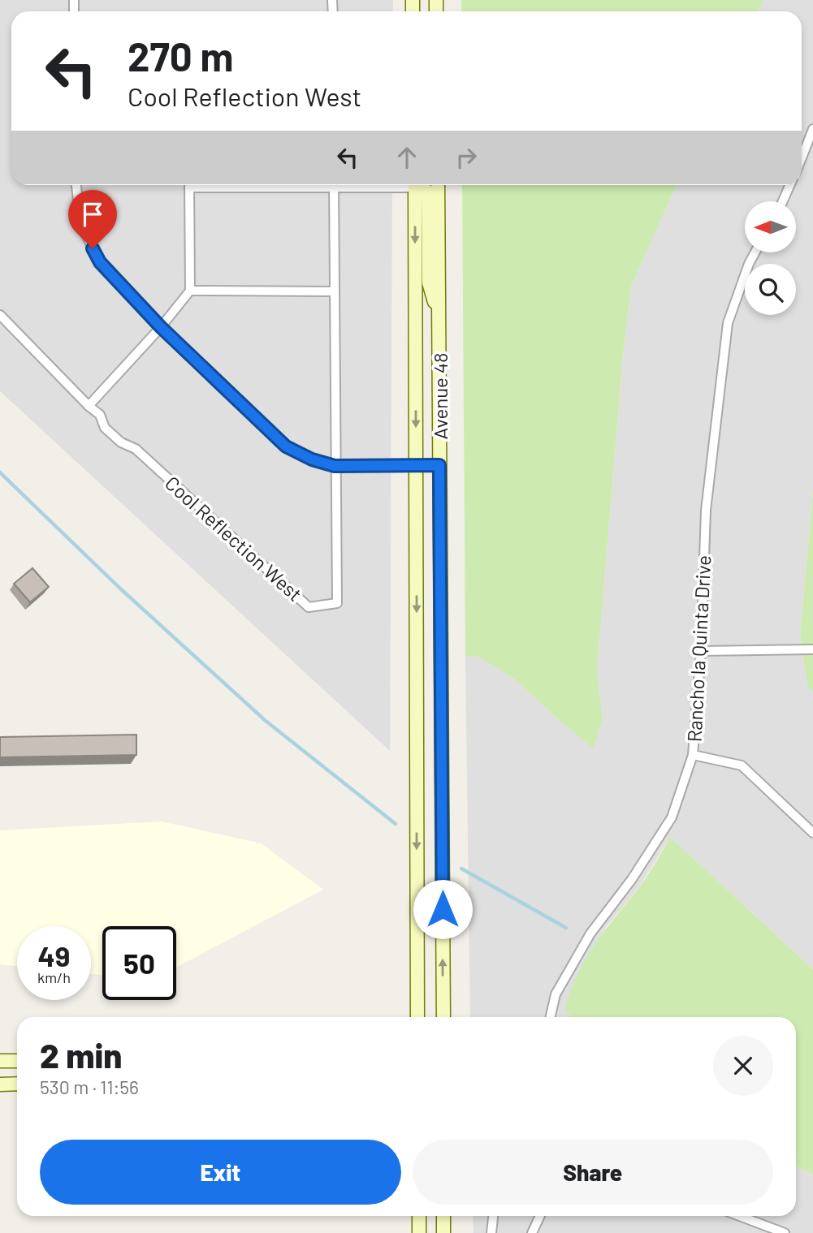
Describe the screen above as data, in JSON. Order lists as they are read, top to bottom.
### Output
{
  "streets": {
    "main road": ["Avenue 48"],
    "street": ["Cool Reflection West", "Rancho la Quinta Drive"]
  },
  "north": "left",
  "page": {
    "turn": ["270 m", "Cool Reflection West"],
    "speed": "49 km/h",
    "limit": "50",
    "heading": ["2 min", "530 m · 11:56"],
    "buttons": ["Exit", "Share"]
  }
}
